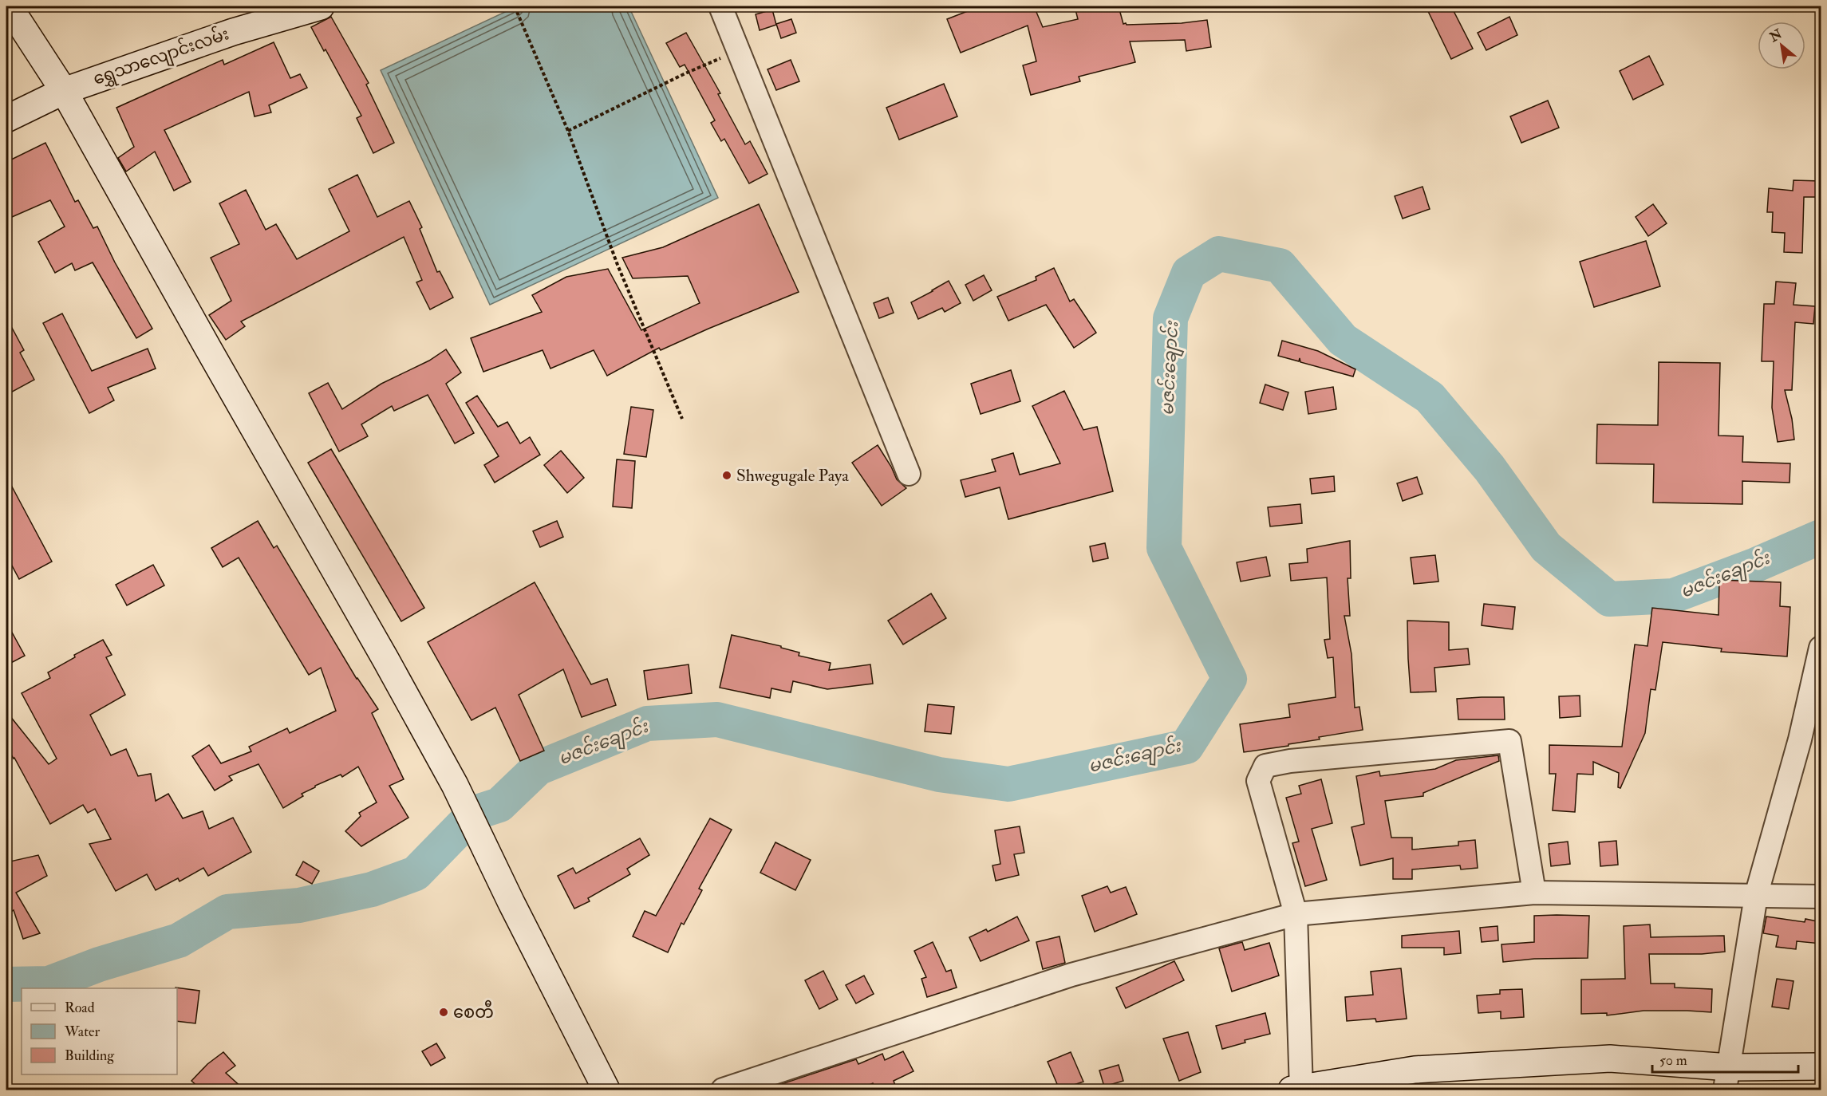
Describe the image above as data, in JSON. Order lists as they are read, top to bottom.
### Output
{
  "streets": {
    "street": ["ရွှေသာလျောင်းလမ်း"]
  },
  "water": ["မဇင်းချောင်း"],
  "places": ["Shwegugale Paya", "စေတီ"],
  "legend": ["Road", "Water", "Building"],
  "scale_bar": "50 m",
  "north": "top left"
}
